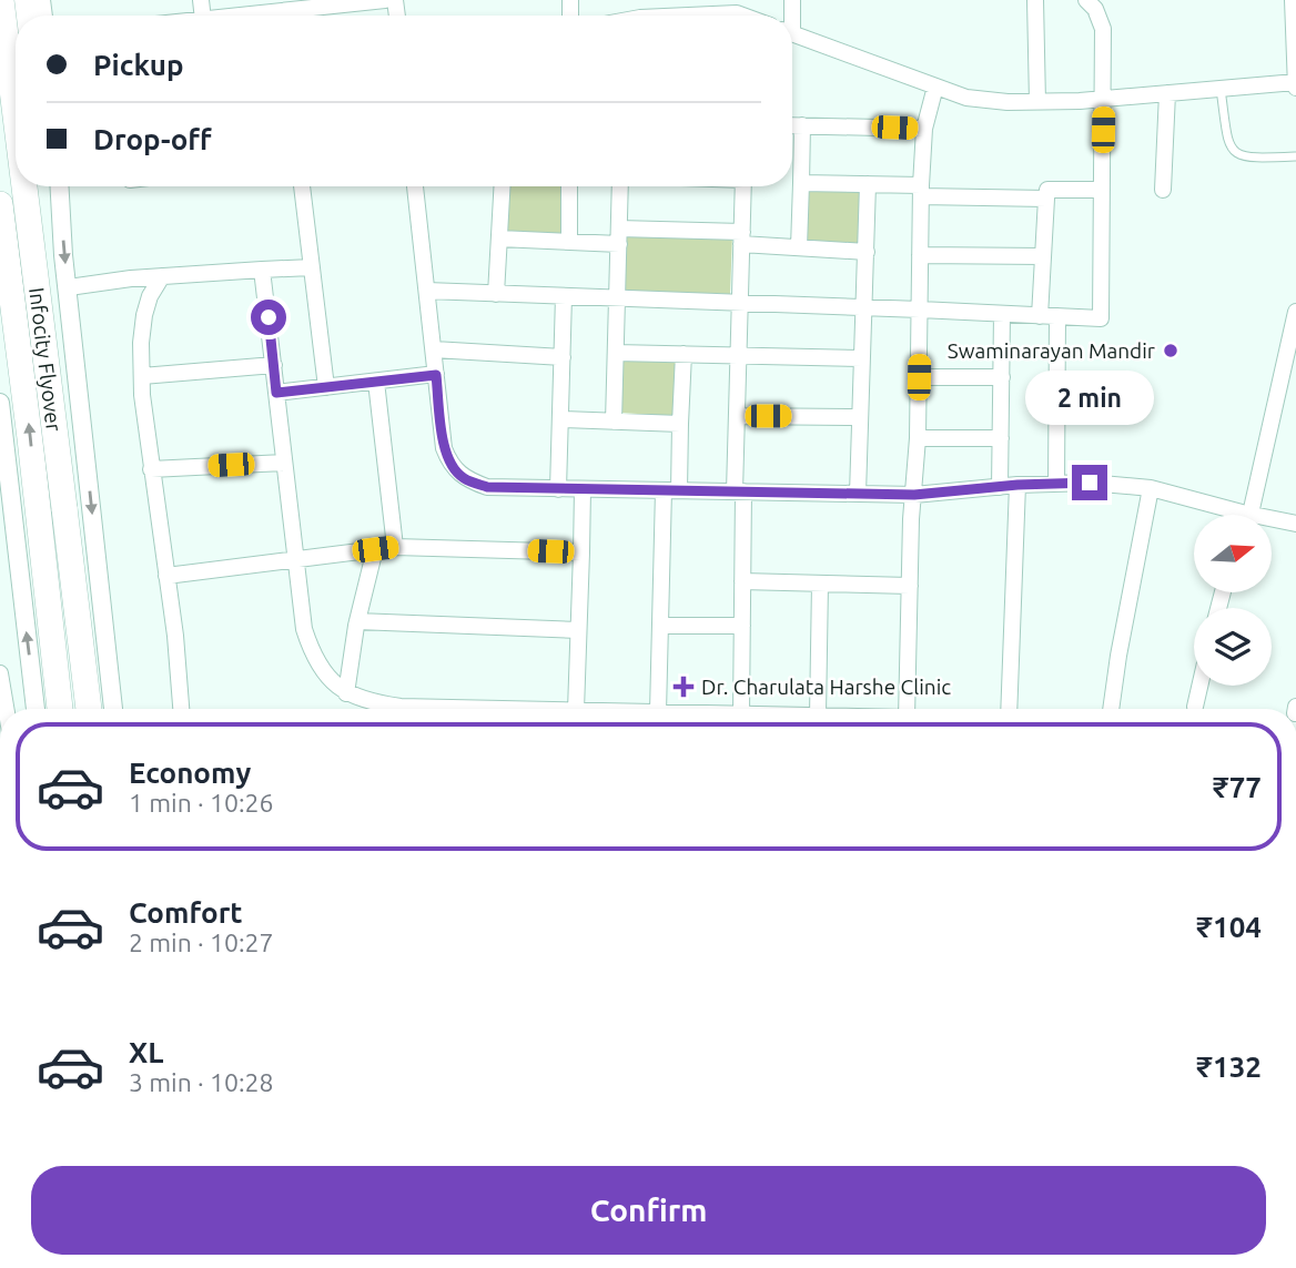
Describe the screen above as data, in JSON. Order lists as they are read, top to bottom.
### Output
{
  "streets": {
    "highway": ["Infocity Flyover"]
  },
  "places": {
    "other": ["Swaminarayan Mandir"],
    "health": ["Dr. Charulata Harshe Clinic"]
  },
  "north": "right",
  "page": {
    "banner": ["Pickup", "Drop-off"],
    "bubble": "2 min",
    "list": [
      {
        "name": "Economy",
        "note": "1 min · 10:26",
        "value": "₹77"
      },
      {
        "name": "Comfort",
        "note": "2 min · 10:27",
        "value": "₹104"
      },
      {
        "name": "XL",
        "note": "3 min · 10:28",
        "value": "₹132"
      }
    ],
    "buttons": "Confirm"
  }
}
